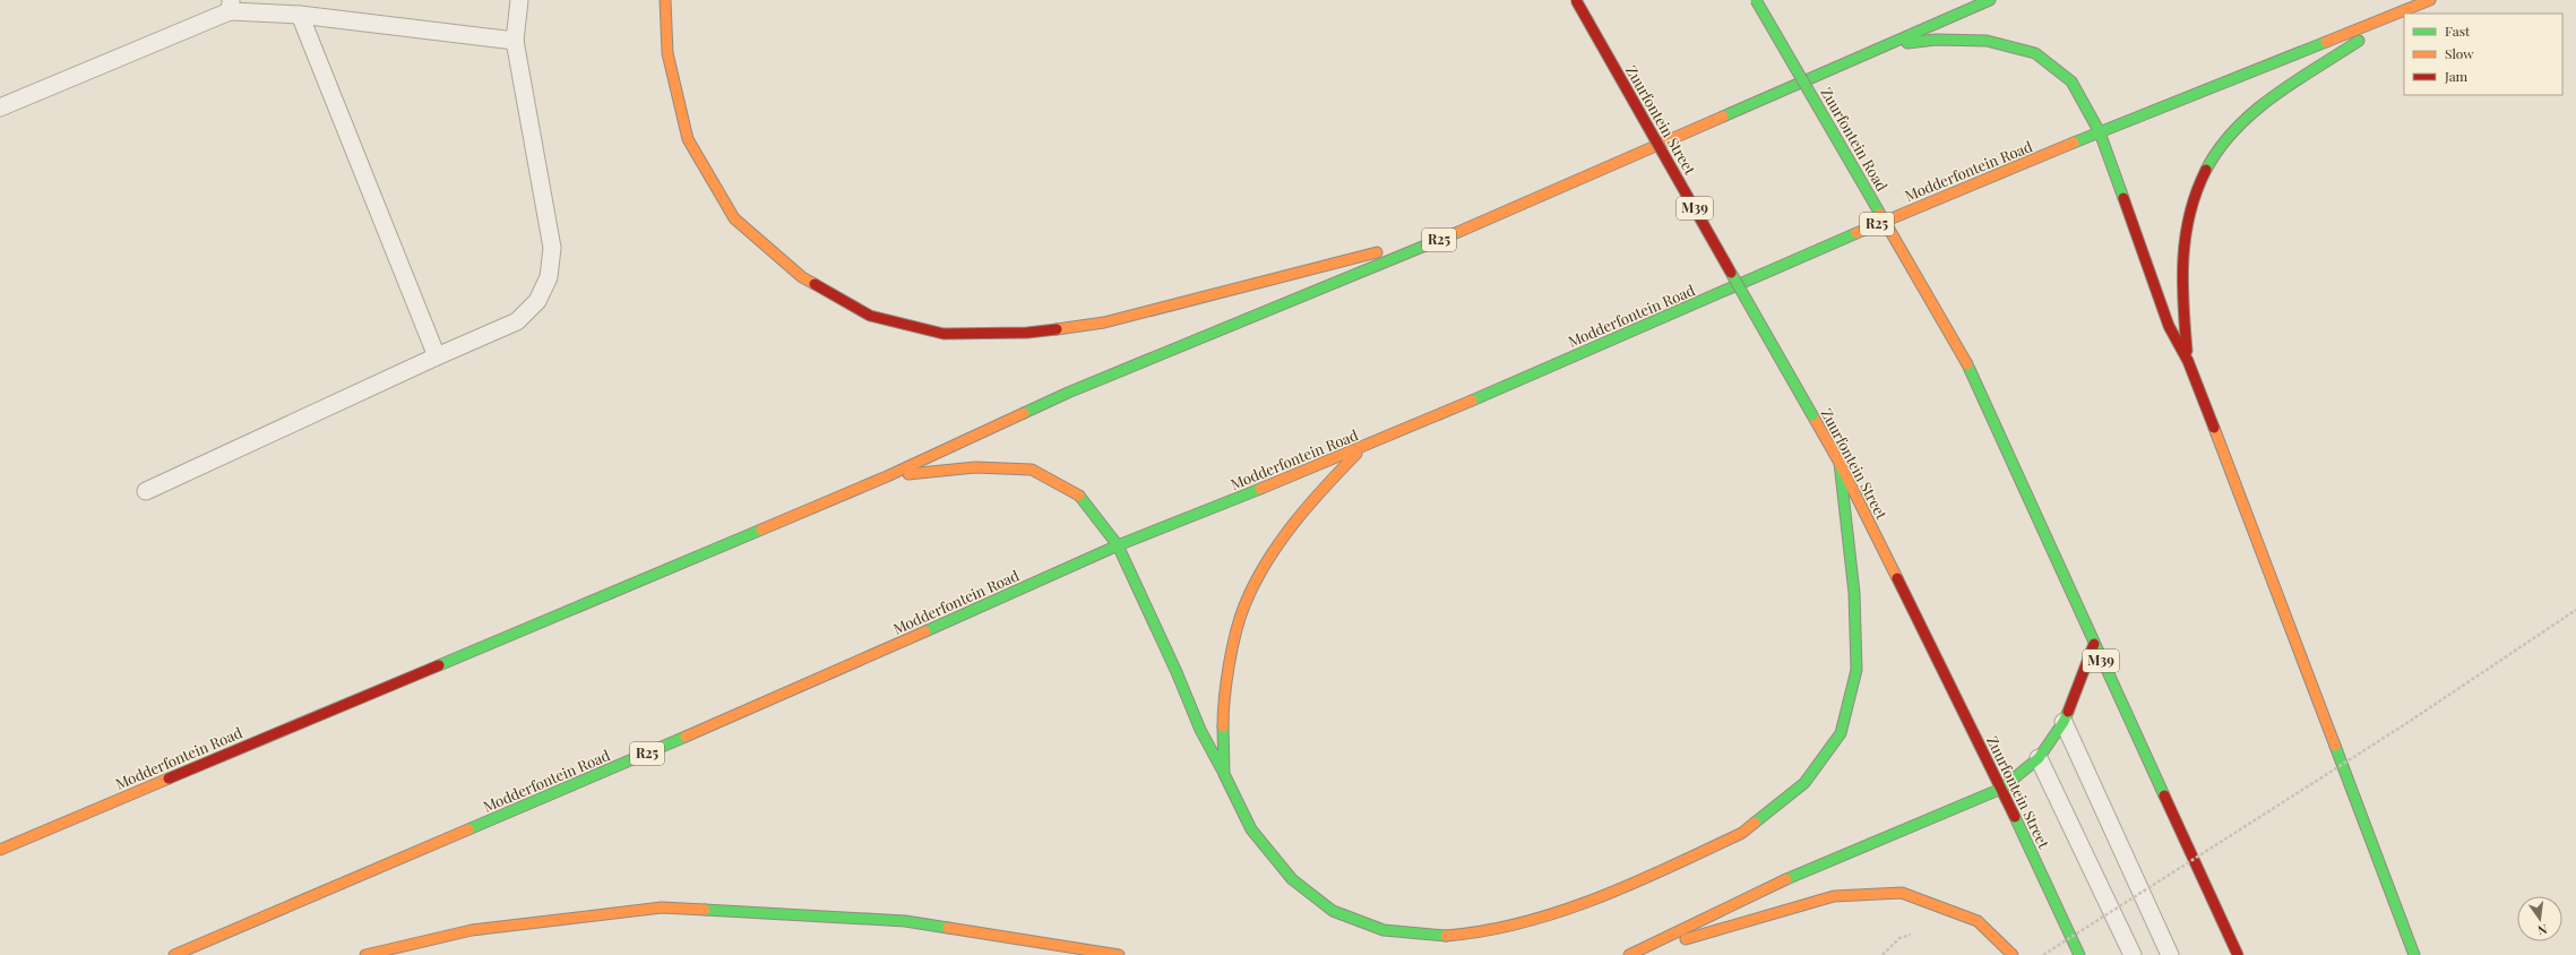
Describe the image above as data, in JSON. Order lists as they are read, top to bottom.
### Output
{
  "streets": {
    "main road": [
      "Zuurfontein Street",
      "Zuurfontein Road",
      "Modderfontein Road",
      "M39",
      "R25"
    ]
  },
  "crossings": [
    ["Zuurfontein Road", "M39"]
  ],
  "legend": ["Fast", "Slow", "Jam"],
  "north": "bottom"
}
